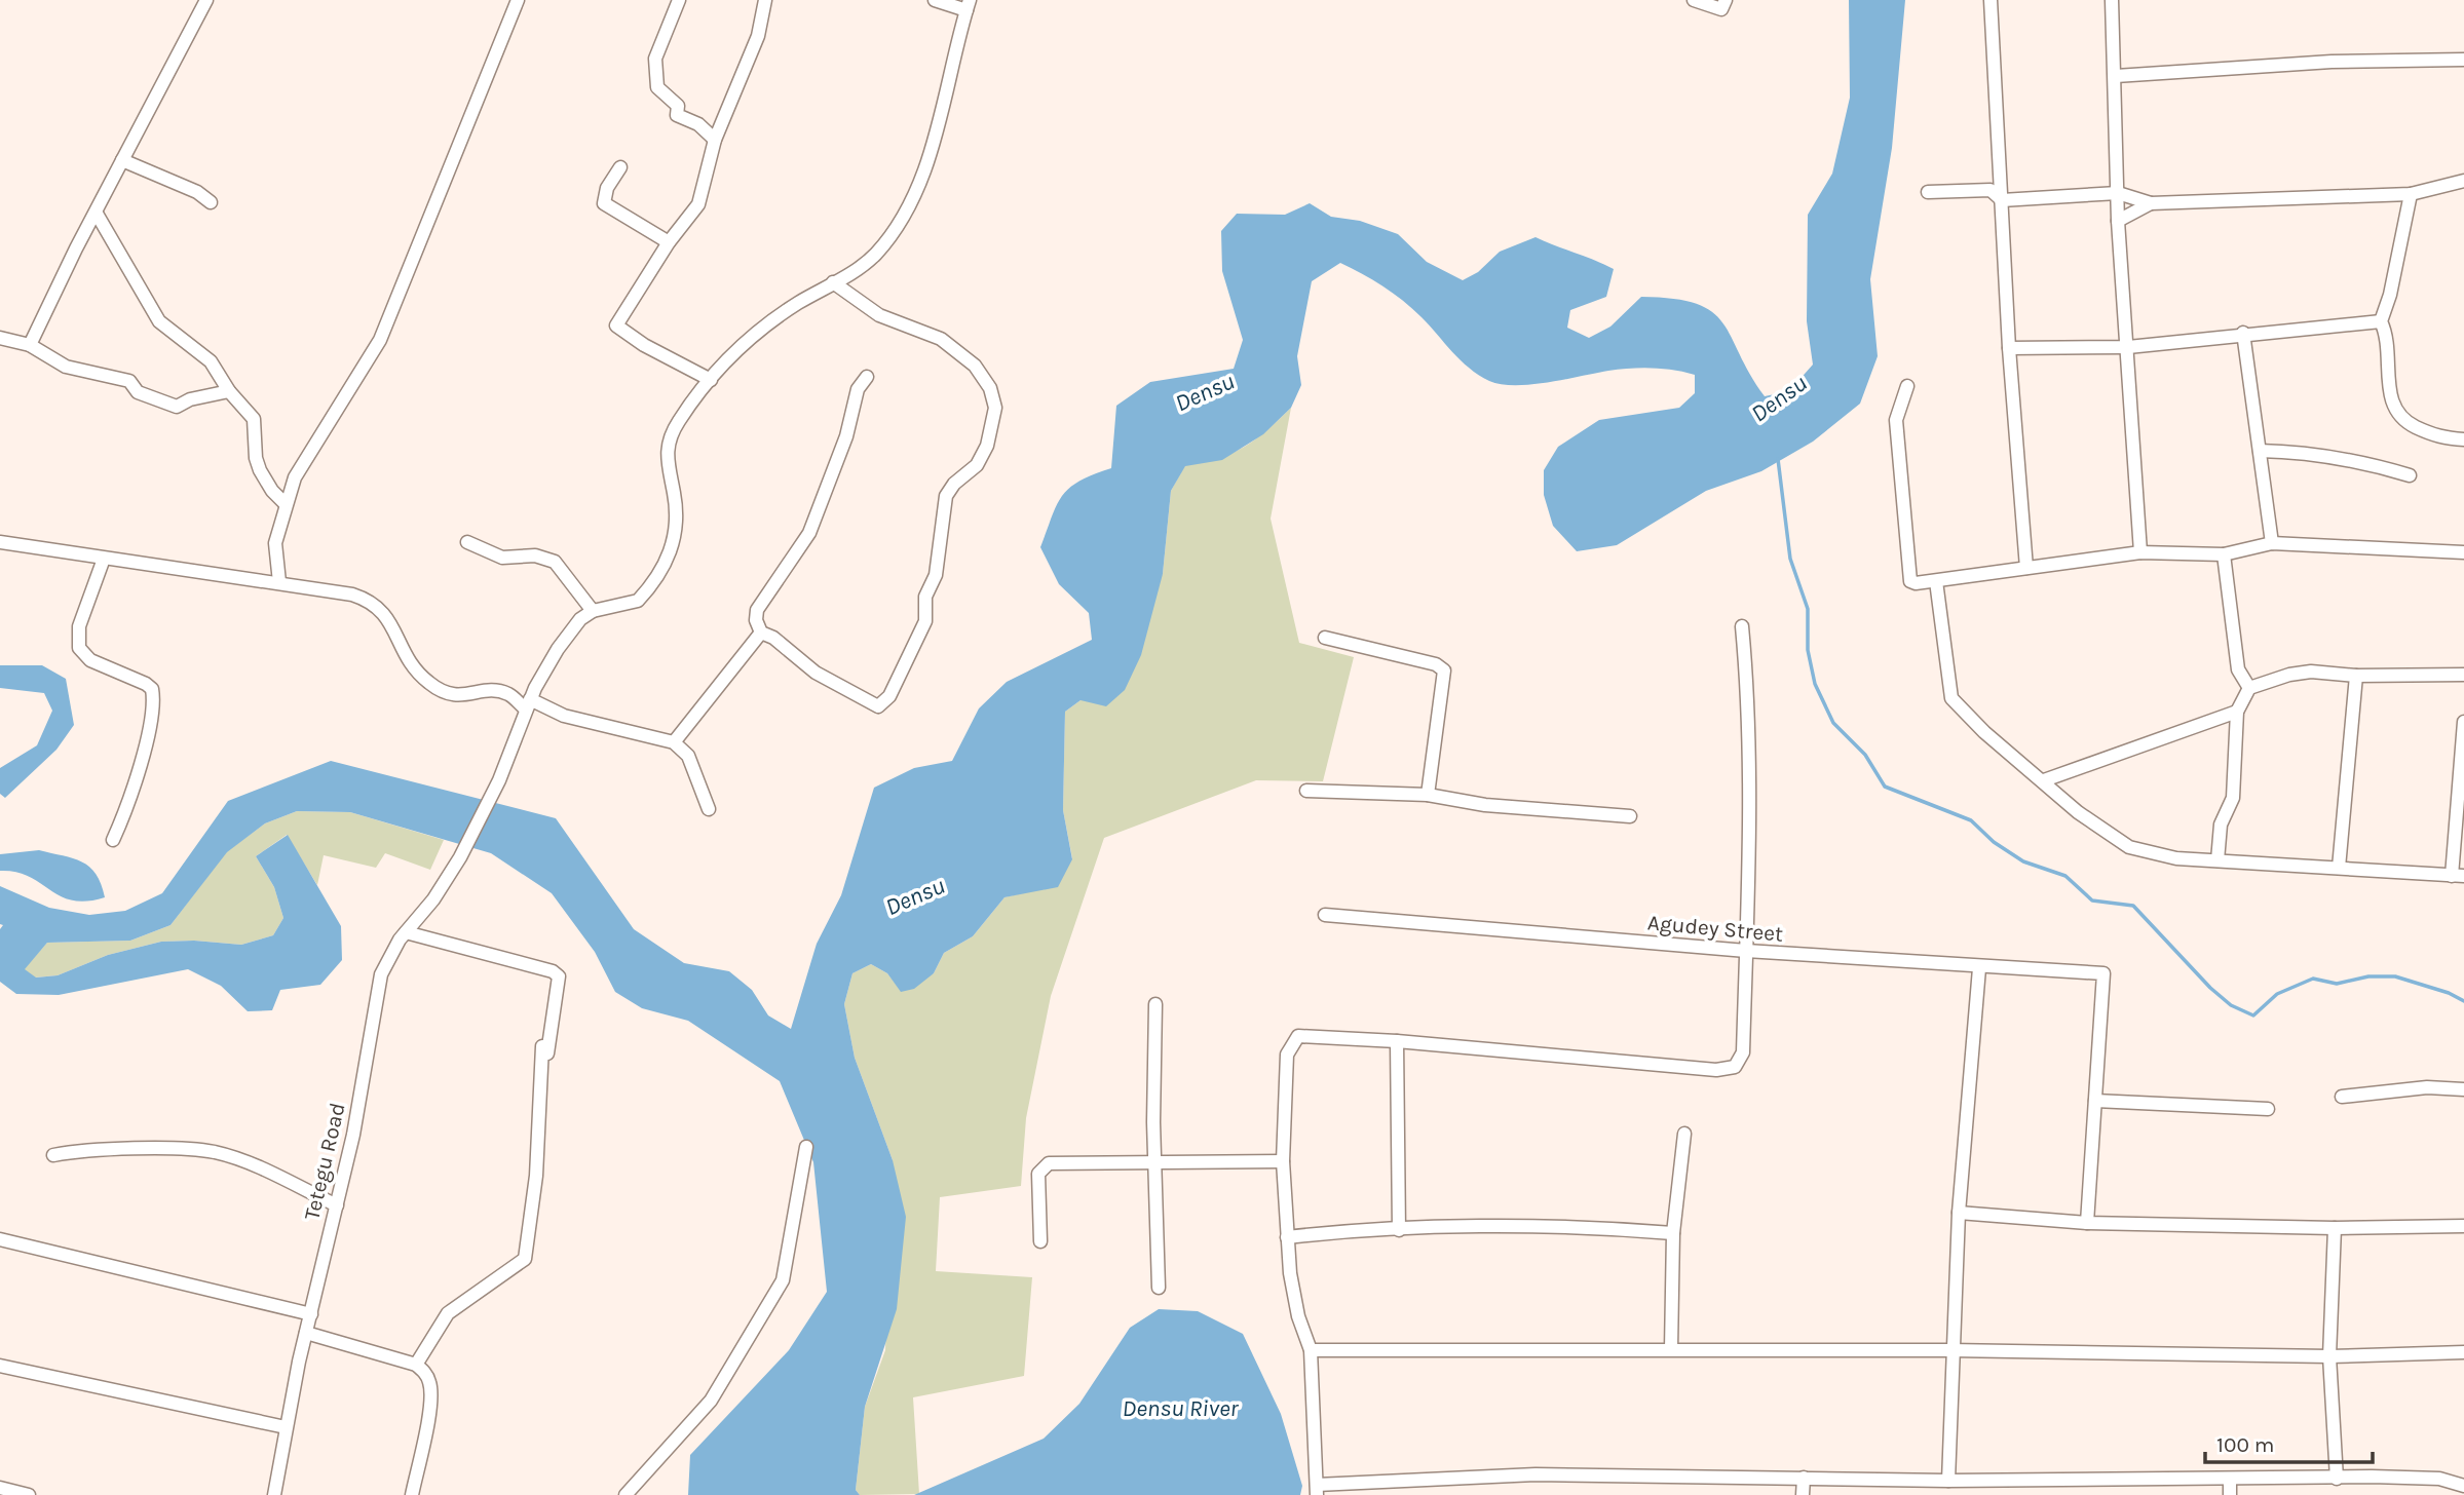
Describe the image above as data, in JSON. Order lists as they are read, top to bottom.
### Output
{
  "streets": {
    "street": ["Agudey Street", "Tetegu Road"]
  },
  "water": ["Densu", "Densu River"],
  "scale_bar": "100 m"
}
